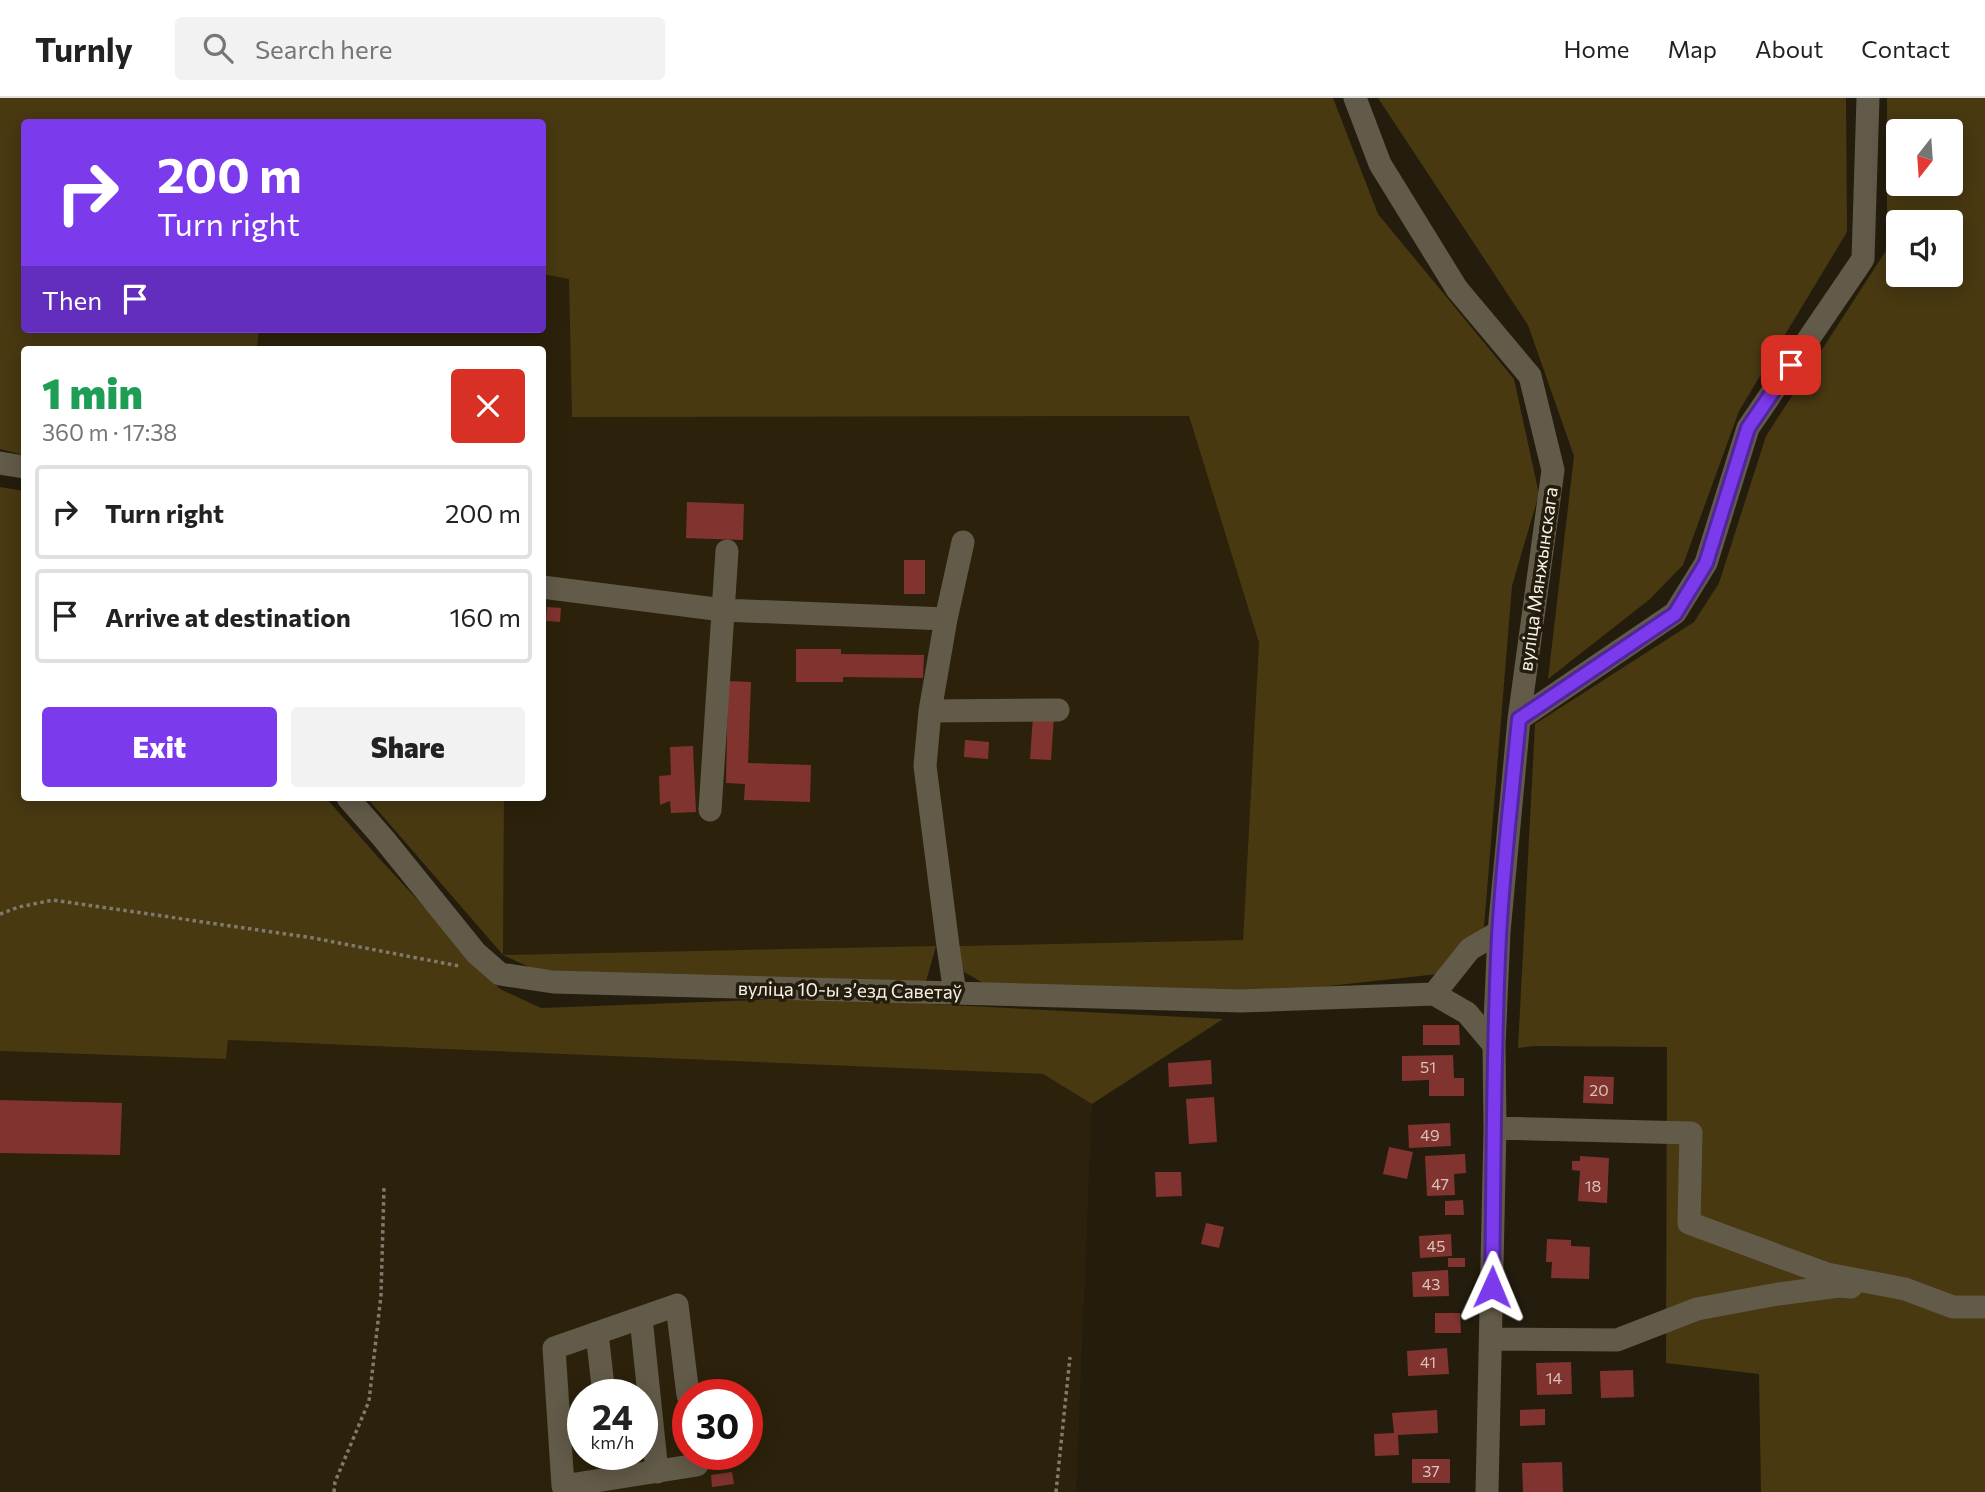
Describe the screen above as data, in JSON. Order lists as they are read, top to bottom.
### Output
{
  "streets": {
    "street": ["вуліца Мянжынскага", "вуліца 10-ы зʼезд Саветаў"]
  },
  "house_numbers": [
    "51",
    "20",
    "49",
    "47",
    "18",
    "45",
    "43",
    "41",
    "14",
    "37"
  ],
  "north": "bottom",
  "page": {
    "header": "Turnly",
    "search": "Search here",
    "nav": [
      "Home",
      "Map",
      "About",
      "Contact"
    ],
    "turn": ["200 m", "Turn right"],
    "then": "Then",
    "heading": ["1 min", "360 m · 17:38"],
    "list": [
      {
        "name": "Turn right",
        "value": "200 m"
      },
      {
        "name": "Arrive at destination",
        "value": "160 m"
      }
    ],
    "buttons": ["Exit", "Share"],
    "speed": "24 km/h",
    "limit": "30"
  }
}
